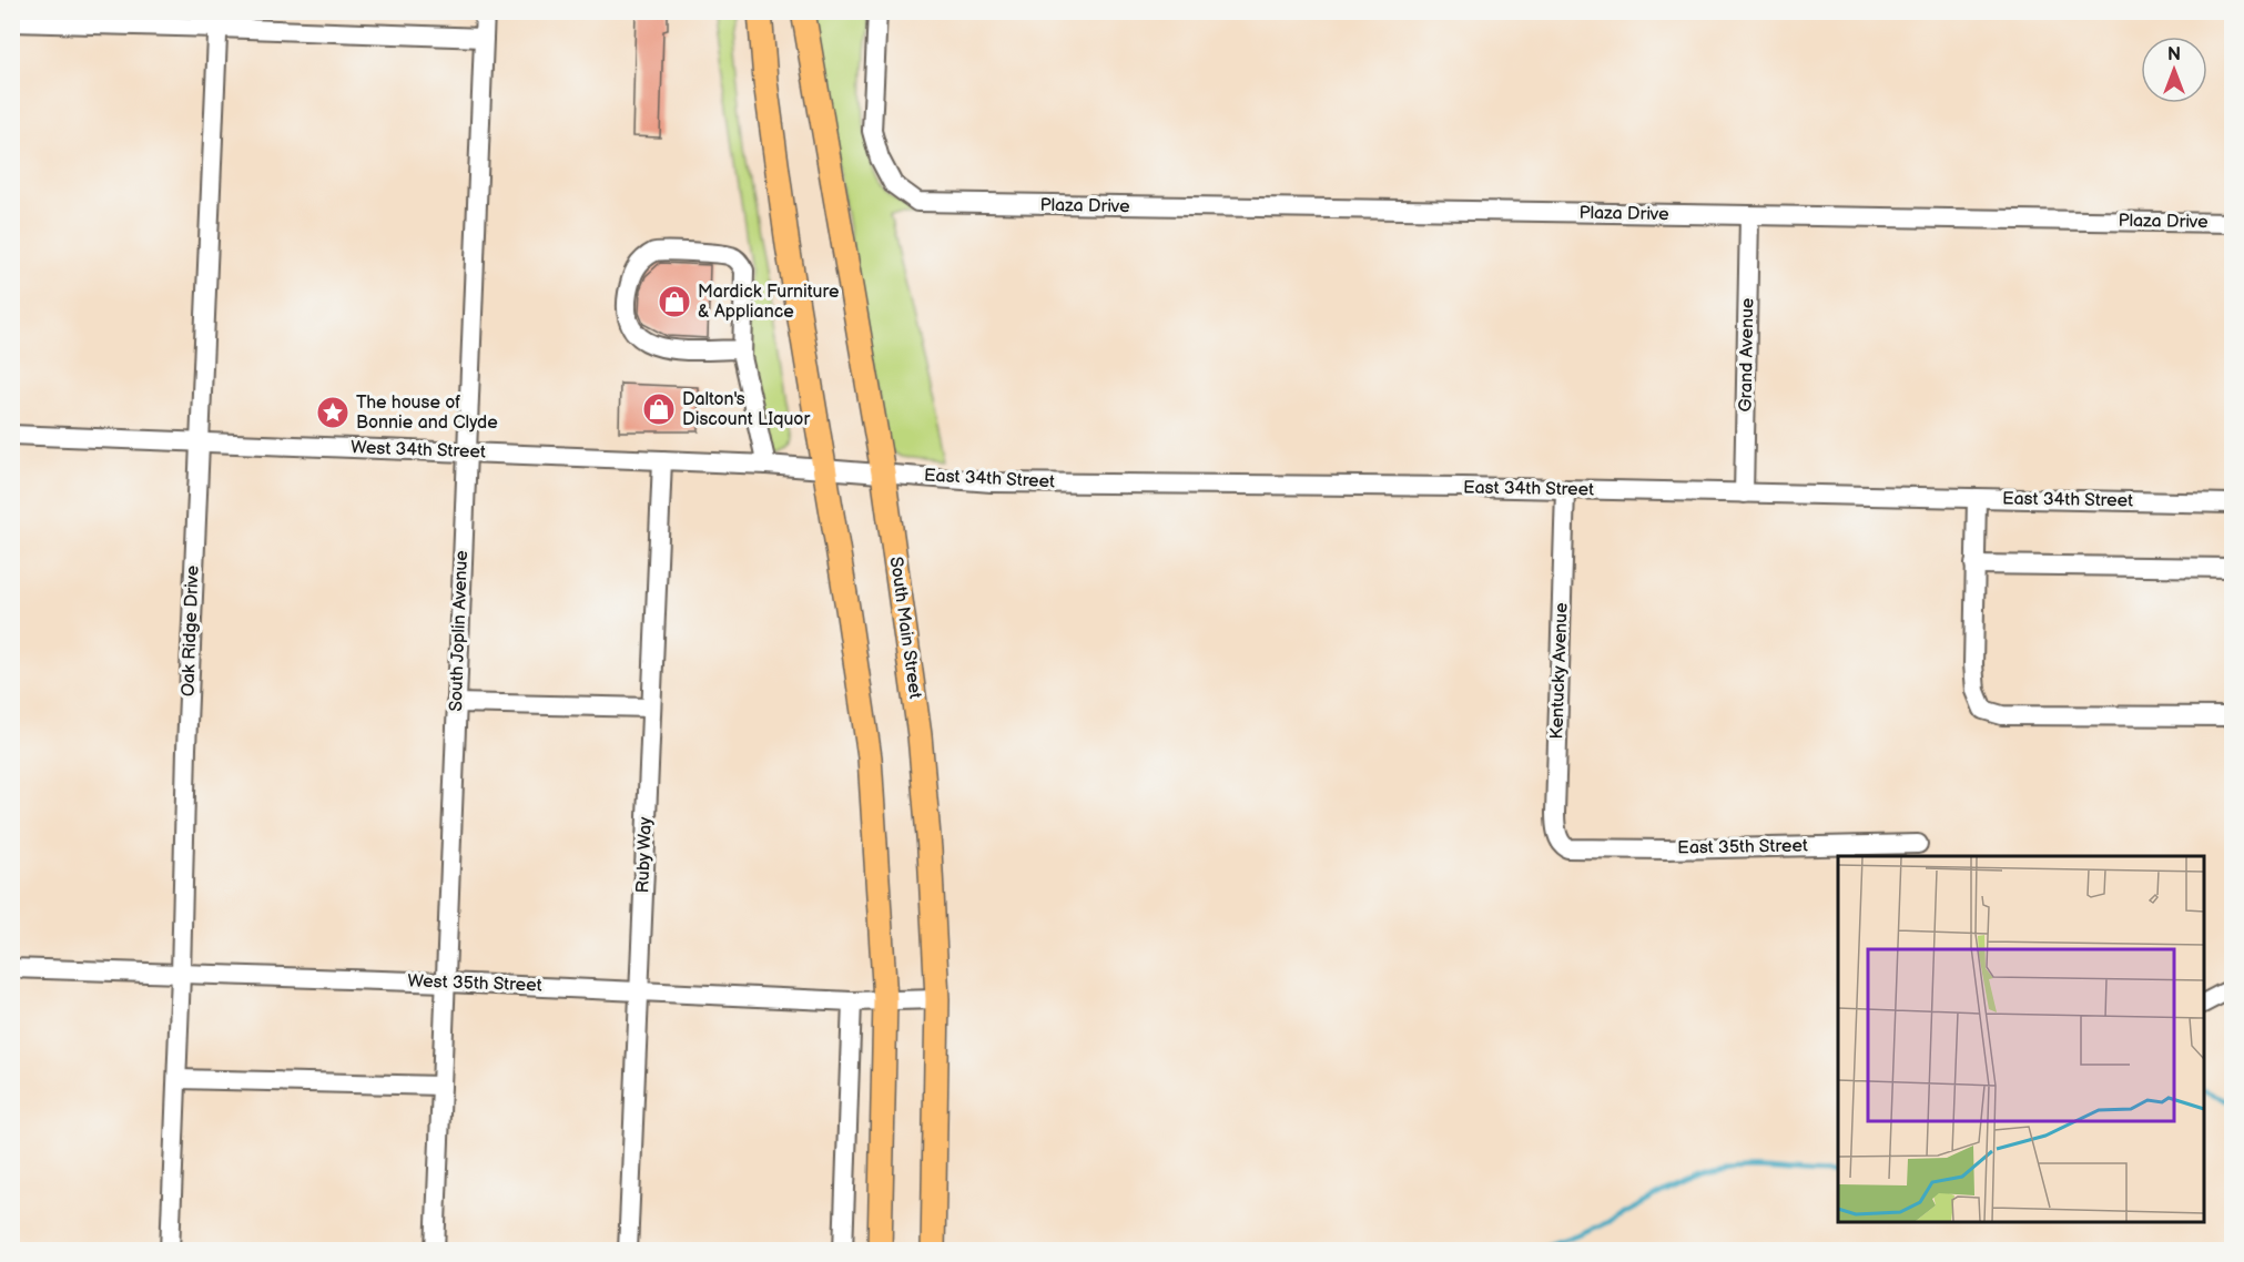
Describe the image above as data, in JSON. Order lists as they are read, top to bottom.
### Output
{
  "streets": {
    "main road": ["South Main Street"],
    "street": [
      "Plaza Drive",
      "Grand Avenue",
      "West 34th Street",
      "East 34th Street",
      "Oak Ridge Drive",
      "South Joplin Avenue",
      "Kentucky Avenue",
      "East 35th Street",
      "Ruby Way",
      "West 35th Street"
    ]
  },
  "crossings": [
    ["Plaza Drive", "Grand Avenue"],
    ["Grand Avenue", "East 34th Street"],
    ["West 34th Street", "East 34th Street"],
    ["West 34th Street", "Oak Ridge Drive"],
    ["West 34th Street", "South Joplin Avenue"],
    ["West 34th Street", "Ruby Way"],
    ["East 34th Street", "South Main Street"],
    ["East 34th Street", "Kentucky Avenue"],
    ["South Main Street", "West 35th Street"],
    ["Oak Ridge Drive", "West 35th Street"],
    ["South Joplin Avenue", "West 35th Street"],
    ["Kentucky Avenue", "East 35th Street"],
    ["Ruby Way", "West 35th Street"]
  ],
  "places": {
    "shop": ["Mardick Furniture & Appliance", "Dalton's Discount LIquor"],
    "place": ["The house of Bonnie and Clyde"]
  },
  "north": "top"
}
